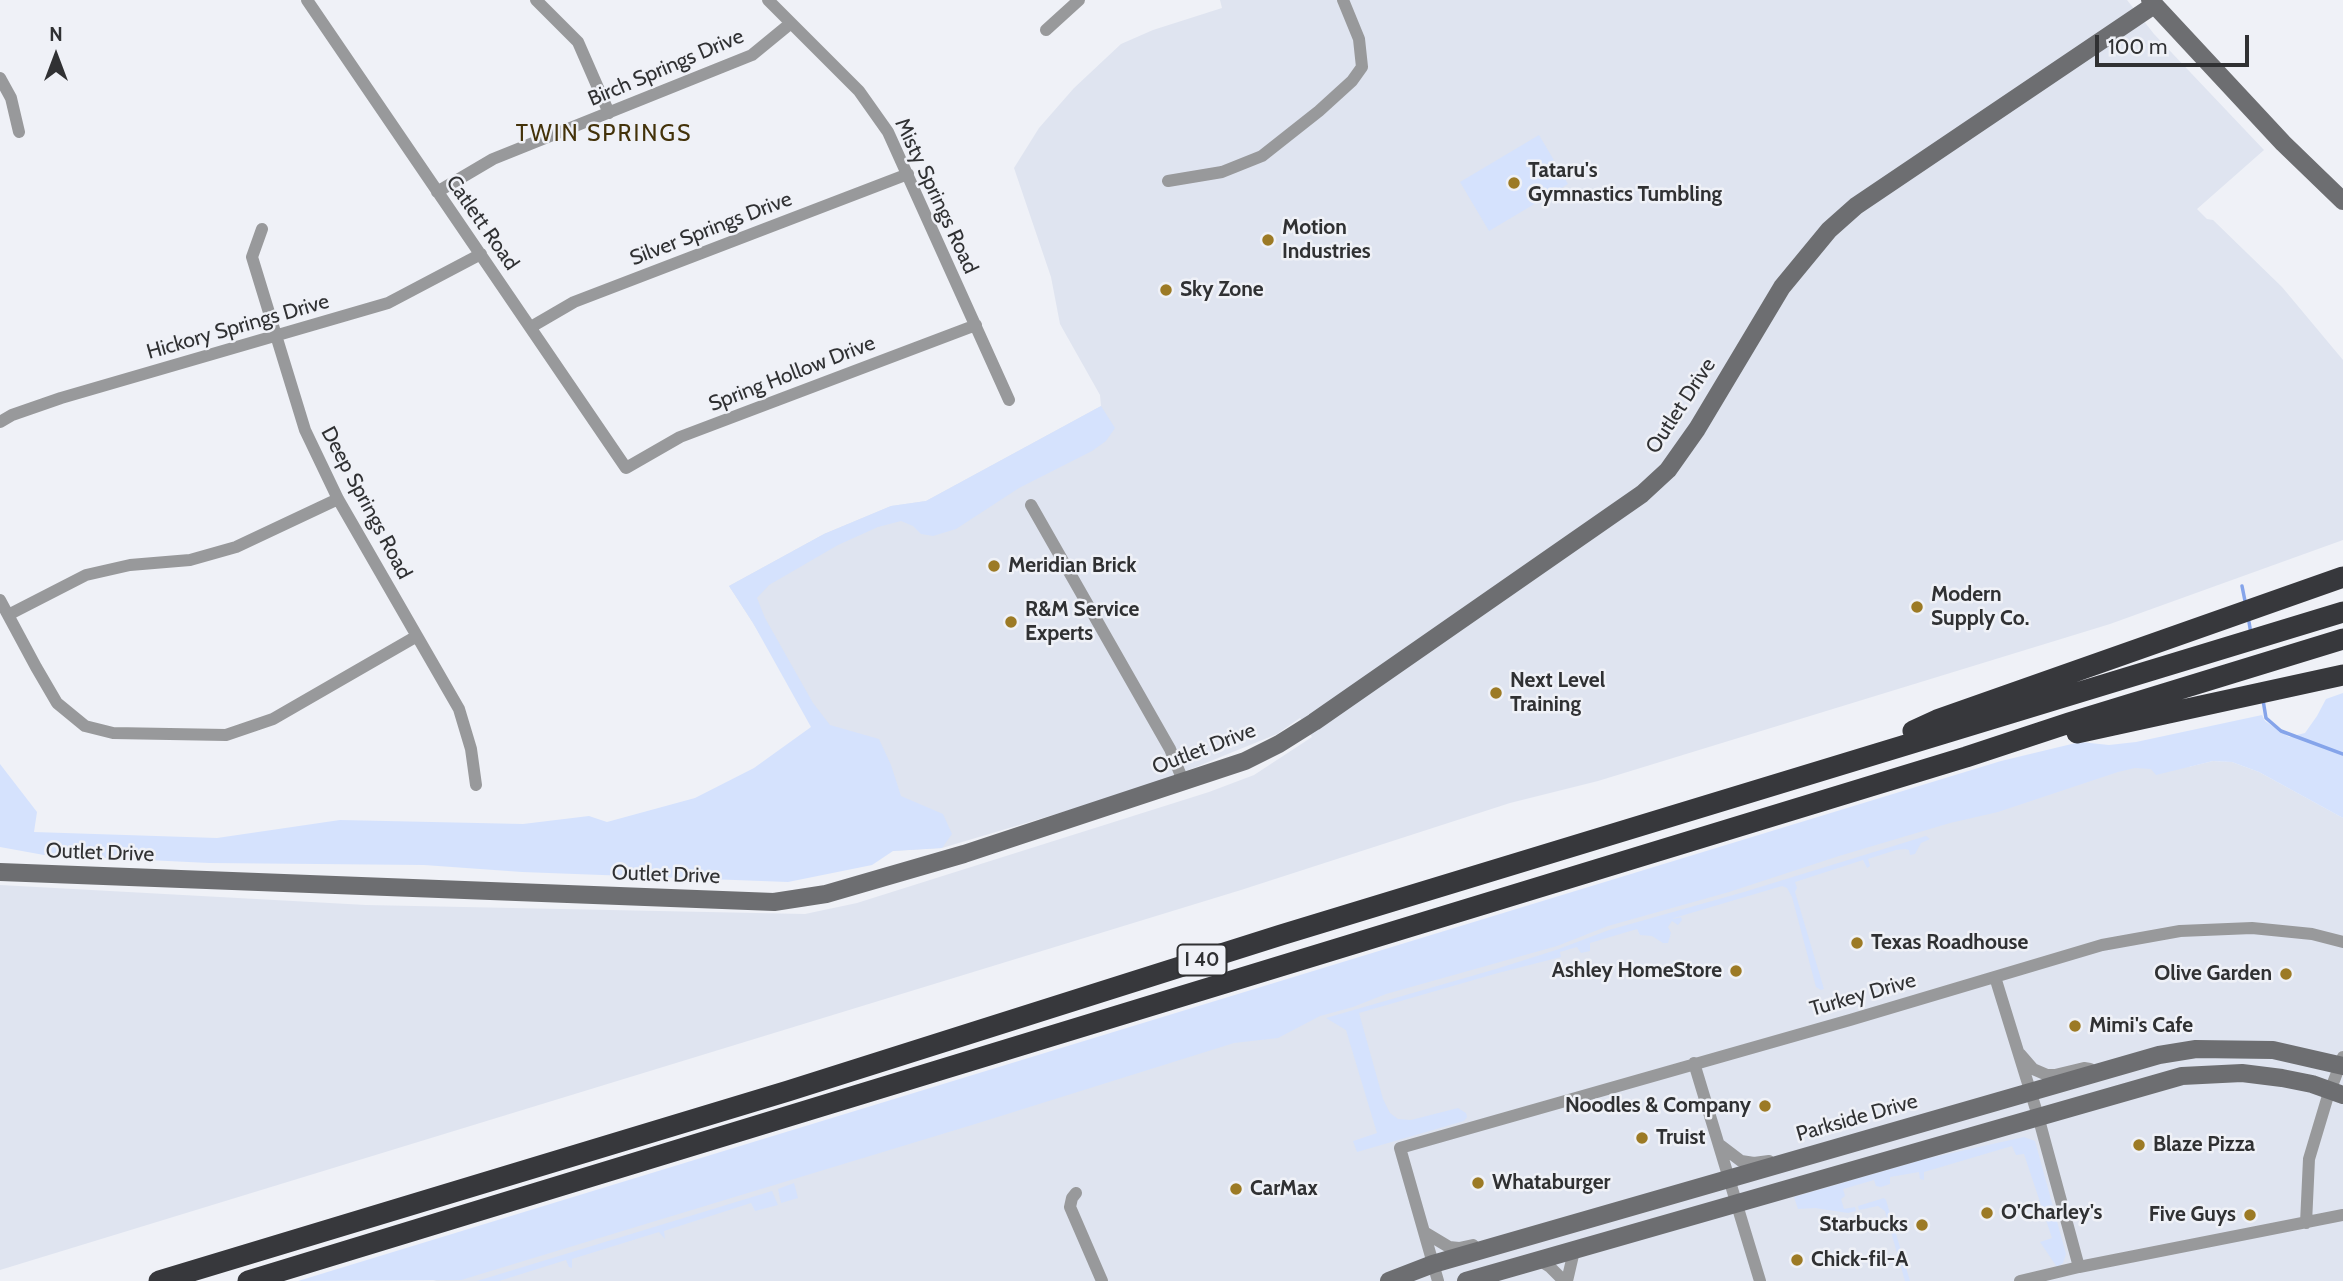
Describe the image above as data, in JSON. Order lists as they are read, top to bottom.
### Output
{
  "streets": {
    "highway": ["I 40"],
    "street": [
      "Birch Springs Drive",
      "Misty Springs Road",
      "Catlett Road",
      "Silver Springs Drive",
      "Hickory Springs Drive",
      "Spring Hollow Drive",
      "Outlet Drive",
      "Deep Springs Road",
      "Turkey Drive",
      "Parkside Drive"
    ]
  },
  "crossings": [
    ["Birch Springs Drive", "Misty Springs Road"],
    ["Birch Springs Drive", "Catlett Road"],
    ["Misty Springs Road", "Silver Springs Drive"],
    ["Misty Springs Road", "Spring Hollow Drive"],
    ["Catlett Road", "Silver Springs Drive"],
    ["Catlett Road", "Hickory Springs Drive"],
    ["Catlett Road", "Spring Hollow Drive"],
    ["Hickory Springs Drive", "Deep Springs Road"]
  ],
  "districts": ["TWIN SPRINGS"],
  "places": [
    "Tataru's Gymnastics Tumbling",
    "Motion Industries",
    "Sky Zone",
    "Meridian Brick",
    "Modern Supply Co.",
    "R&M Service Experts",
    "Next Level Training",
    "Texas Roadhouse",
    "Ashley HomeStore",
    "Olive Garden",
    "Mimi's Cafe",
    "Noodles & Company",
    "Truist",
    "Blaze Pizza",
    "Whataburger",
    "CarMax",
    "O'Charley's",
    "Five Guys",
    "Starbucks",
    "Chick-fil-A"
  ],
  "scale_bar": "100 m",
  "north": "top"
}
